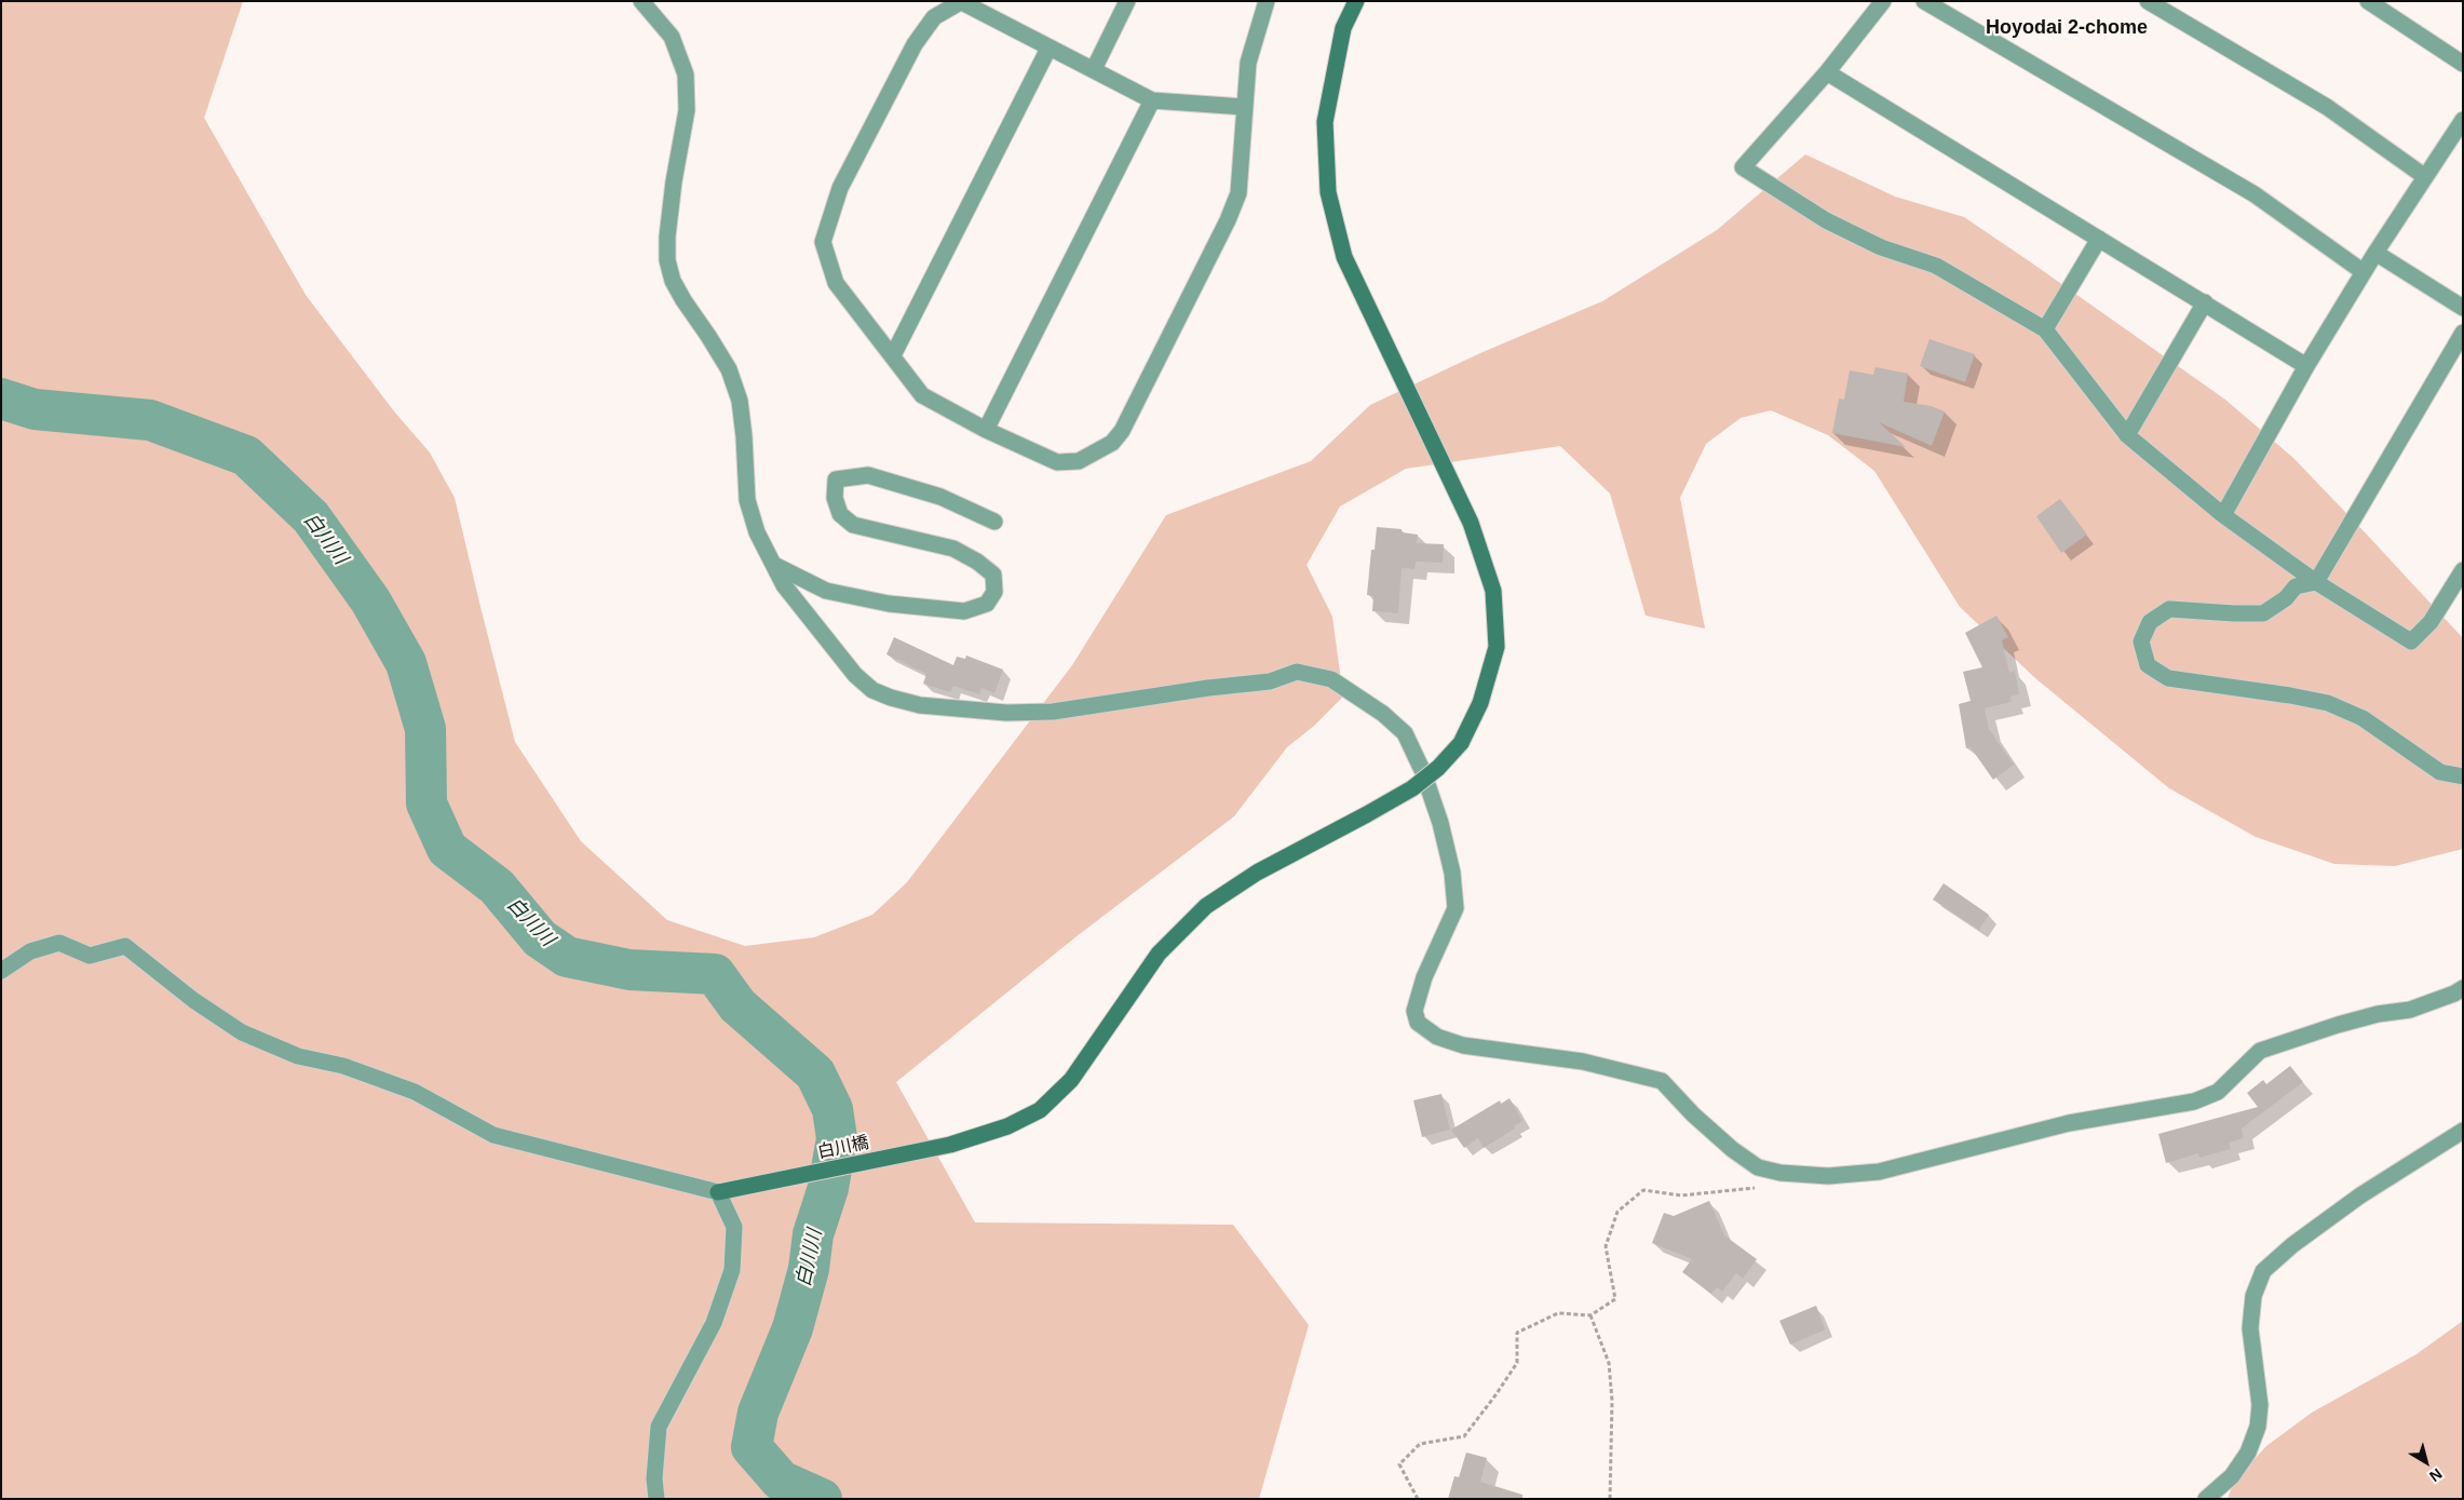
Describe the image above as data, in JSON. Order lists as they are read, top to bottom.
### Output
{
  "streets": {
    "street": ["白川橋"]
  },
  "districts": ["Hoyodai 2-chome"],
  "water": ["白川川"],
  "north": "bottom right"
}
